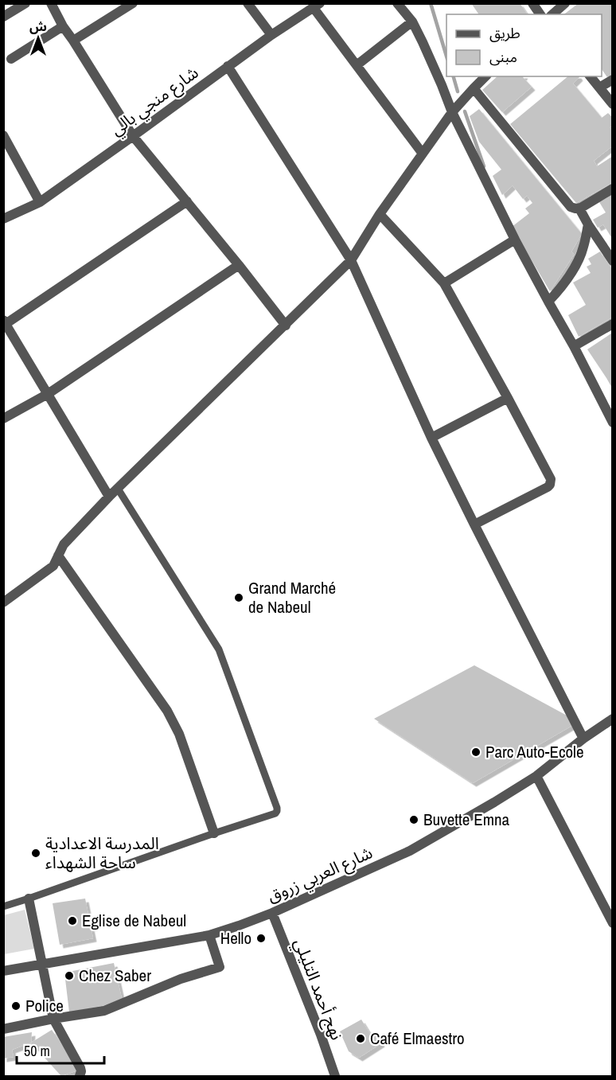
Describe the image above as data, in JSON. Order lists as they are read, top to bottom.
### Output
{
  "streets": {
    "street": ["شارع منجي بالي", "شارع العربي زروق", "نهج أحمد التليلي"]
  },
  "crossings": [
    ["شارع العربي زروق", "نهج أحمد التليلي"]
  ],
  "places": [
    "Grand Marché de Nabeul",
    "Parc Auto-Ecole",
    "Buvette Emna",
    "المدرسة الاعدادية ساحة الشهداء",
    "Eglise de Nabeul",
    "Hello",
    "Chez Saber",
    "Police",
    "Café Elmaestro"
  ],
  "legend": ["طريق", "مبنى"],
  "scale_bar": "50 m",
  "north": "top"
}
